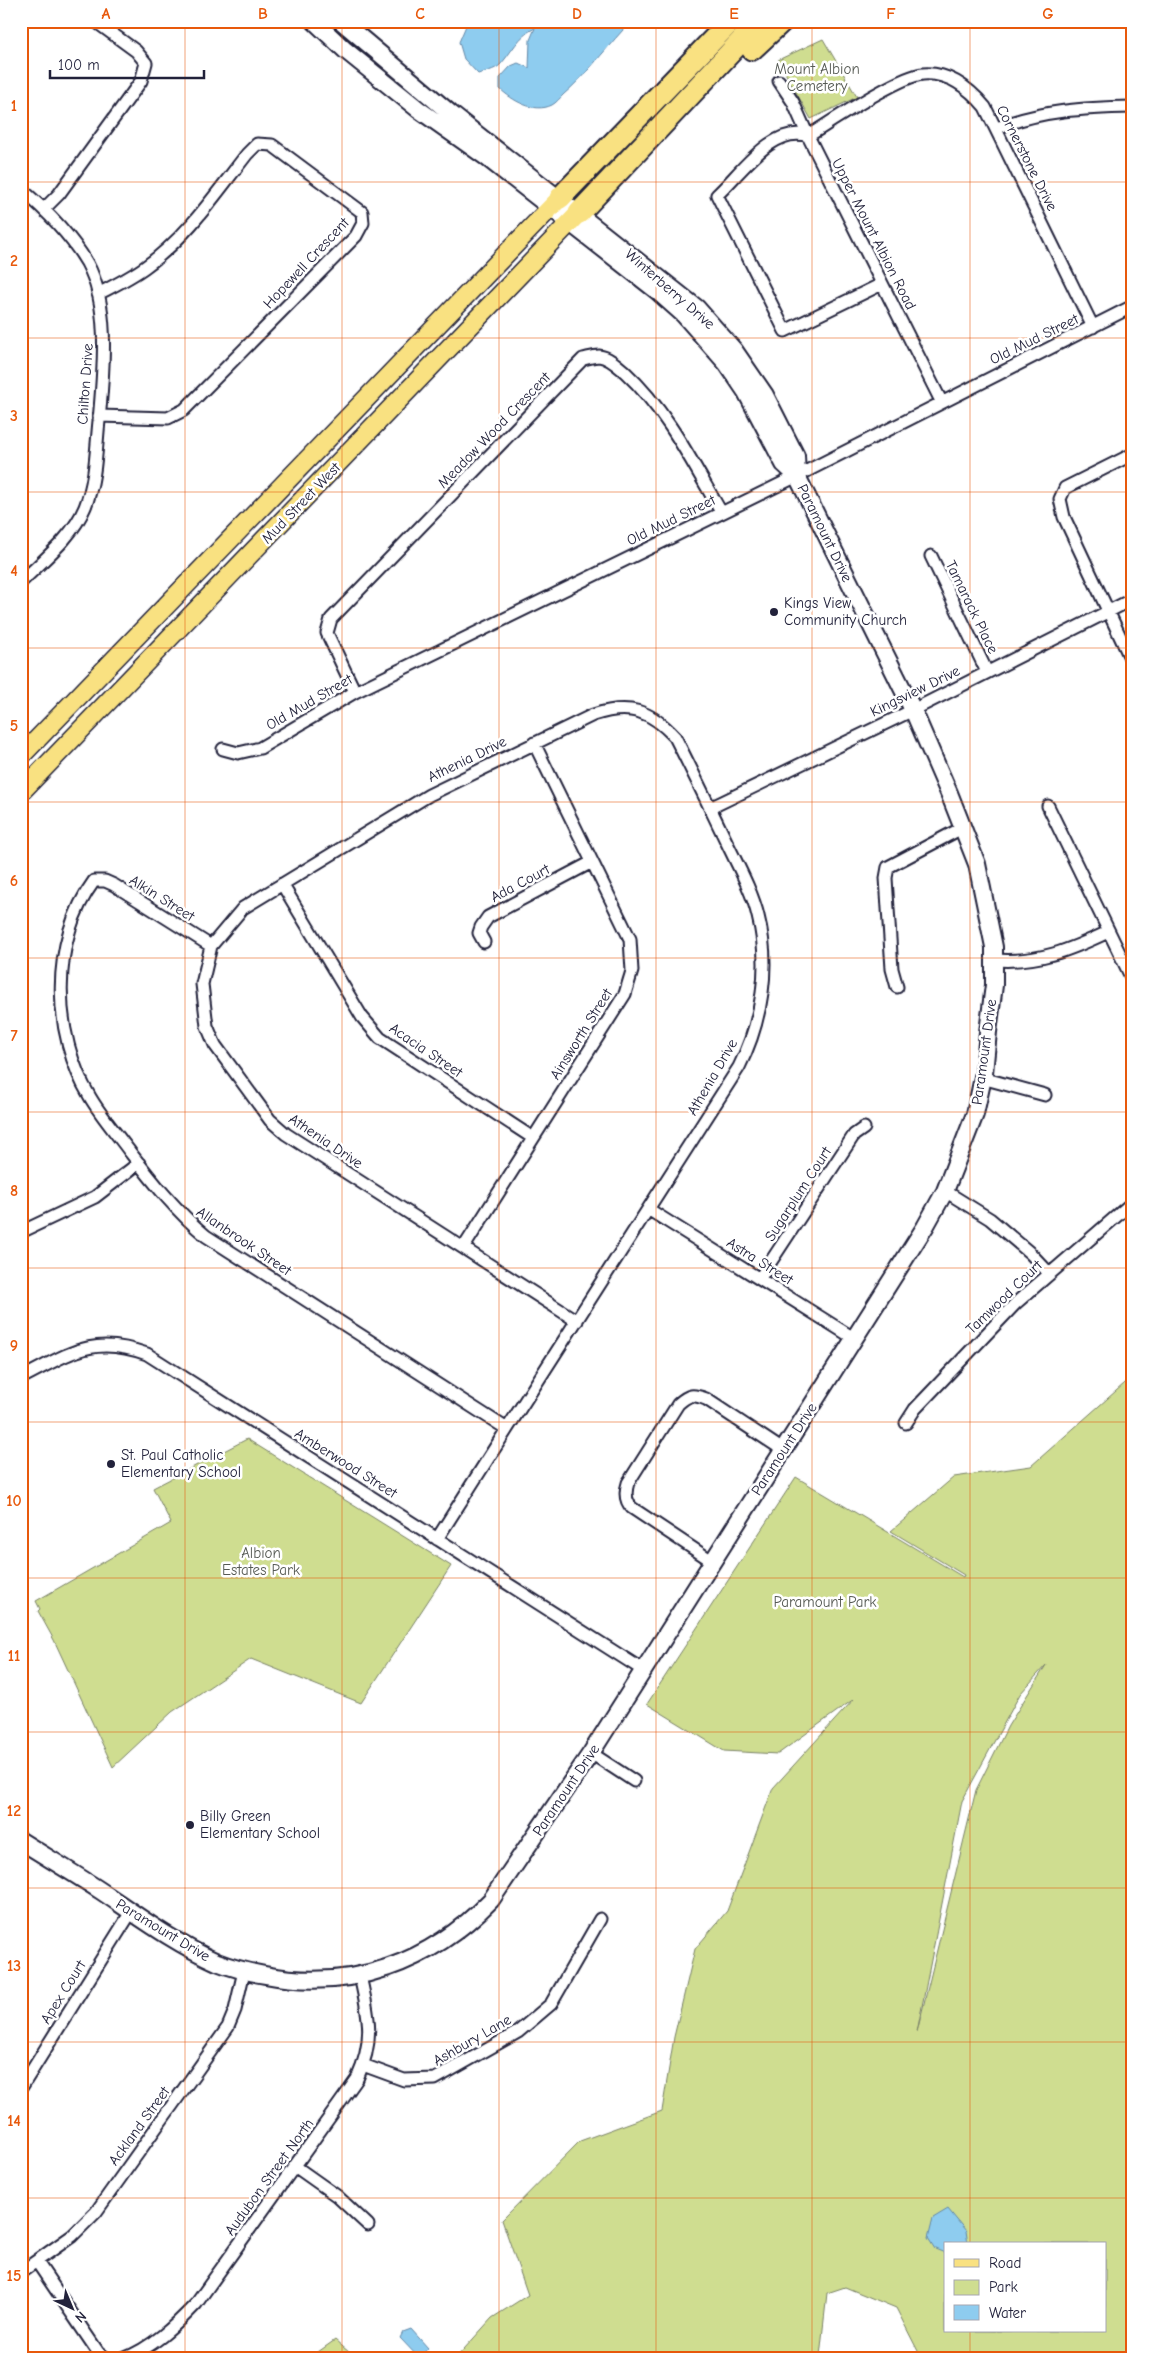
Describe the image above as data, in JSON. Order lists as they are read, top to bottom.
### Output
{
  "streets": {
    "main road": ["Mud Street West"],
    "street": [
      "Cornerstone Drive",
      "Upper Mount Albion Road",
      "Hopewell Crescent",
      "Winterberry Drive",
      "Old Mud Street",
      "Chilton Drive",
      "Meadow Wood Crescent",
      "Paramount Drive",
      "Tamarack Place",
      "Kingsview Drive",
      "Athenia Drive",
      "Ada Court",
      "Alkin Street",
      "Ainsworth Street",
      "Acacia Street",
      "Sugarplum Court",
      "Allanbrook Street",
      "Astra Street",
      "Tamwood Court",
      "Amberwood Street",
      "Apex Court",
      "Ashbury Lane",
      "Ackland Street",
      "Audubon Street North"
    ]
  },
  "crossings": [
    ["Cornerstone Drive", "Upper Mount Albion Road"],
    ["Cornerstone Drive", "Old Mud Street"],
    ["Upper Mount Albion Road", "Old Mud Street"],
    ["Hopewell Crescent", "Chilton Drive"],
    ["Winterberry Drive", "Old Mud Street"],
    ["Winterberry Drive", "Mud Street West"],
    ["Winterberry Drive", "Paramount Drive"],
    ["Old Mud Street", "Meadow Wood Crescent"],
    ["Old Mud Street", "Paramount Drive"],
    ["Paramount Drive", "Kingsview Drive"],
    ["Paramount Drive", "Astra Street"],
    ["Paramount Drive", "Amberwood Street"],
    ["Paramount Drive", "Apex Court"],
    ["Paramount Drive", "Ackland Street"],
    ["Paramount Drive", "Audubon Street North"],
    ["Tamarack Place", "Kingsview Drive"],
    ["Kingsview Drive", "Athenia Drive"],
    ["Athenia Drive", "Alkin Street"],
    ["Athenia Drive", "Ainsworth Street"],
    ["Athenia Drive", "Acacia Street"],
    ["Athenia Drive", "Allanbrook Street"],
    ["Athenia Drive", "Astra Street"],
    ["Athenia Drive", "Amberwood Street"],
    ["Ada Court", "Ainsworth Street"],
    ["Alkin Street", "Allanbrook Street"],
    ["Ainsworth Street", "Acacia Street"],
    ["Sugarplum Court", "Astra Street"],
    ["Ashbury Lane", "Audubon Street North"]
  ],
  "parks": ["Mount Albion Cemetery", "Albion Estates Park", "Paramount Park"],
  "places": ["Kings View Community Church", "St. Paul Catholic Elementary School", "Billy Green Elementary School"],
  "legend": ["Road", "Park", "Water"],
  "scale_bar": "100 m",
  "north": "bottom right",
  "grid": {
    "columns": [
      "A",
      "B",
      "C",
      "D",
      "E",
      "F",
      "G"
    ],
    "rows": [
      "1",
      "2",
      "3",
      "4",
      "5",
      "6",
      "7",
      "8",
      "9",
      "10",
      "11",
      "12",
      "13",
      "14",
      "15"
    ]
  }
}
